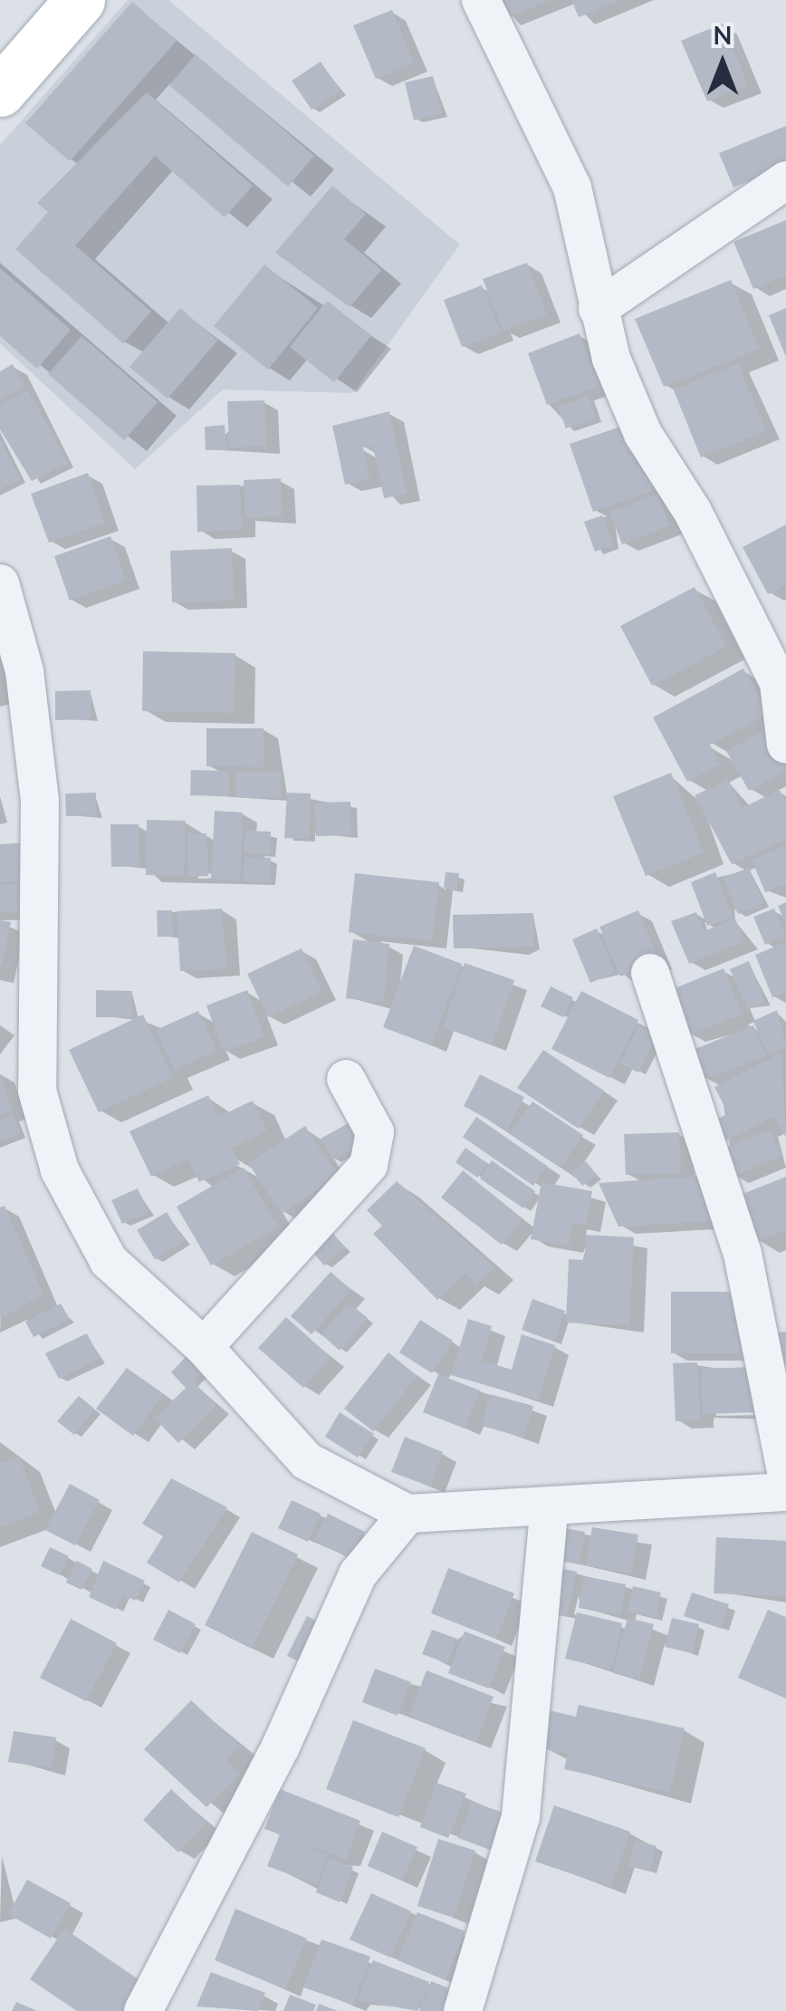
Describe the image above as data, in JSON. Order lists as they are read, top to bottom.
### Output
{
  "north": "top"
}
